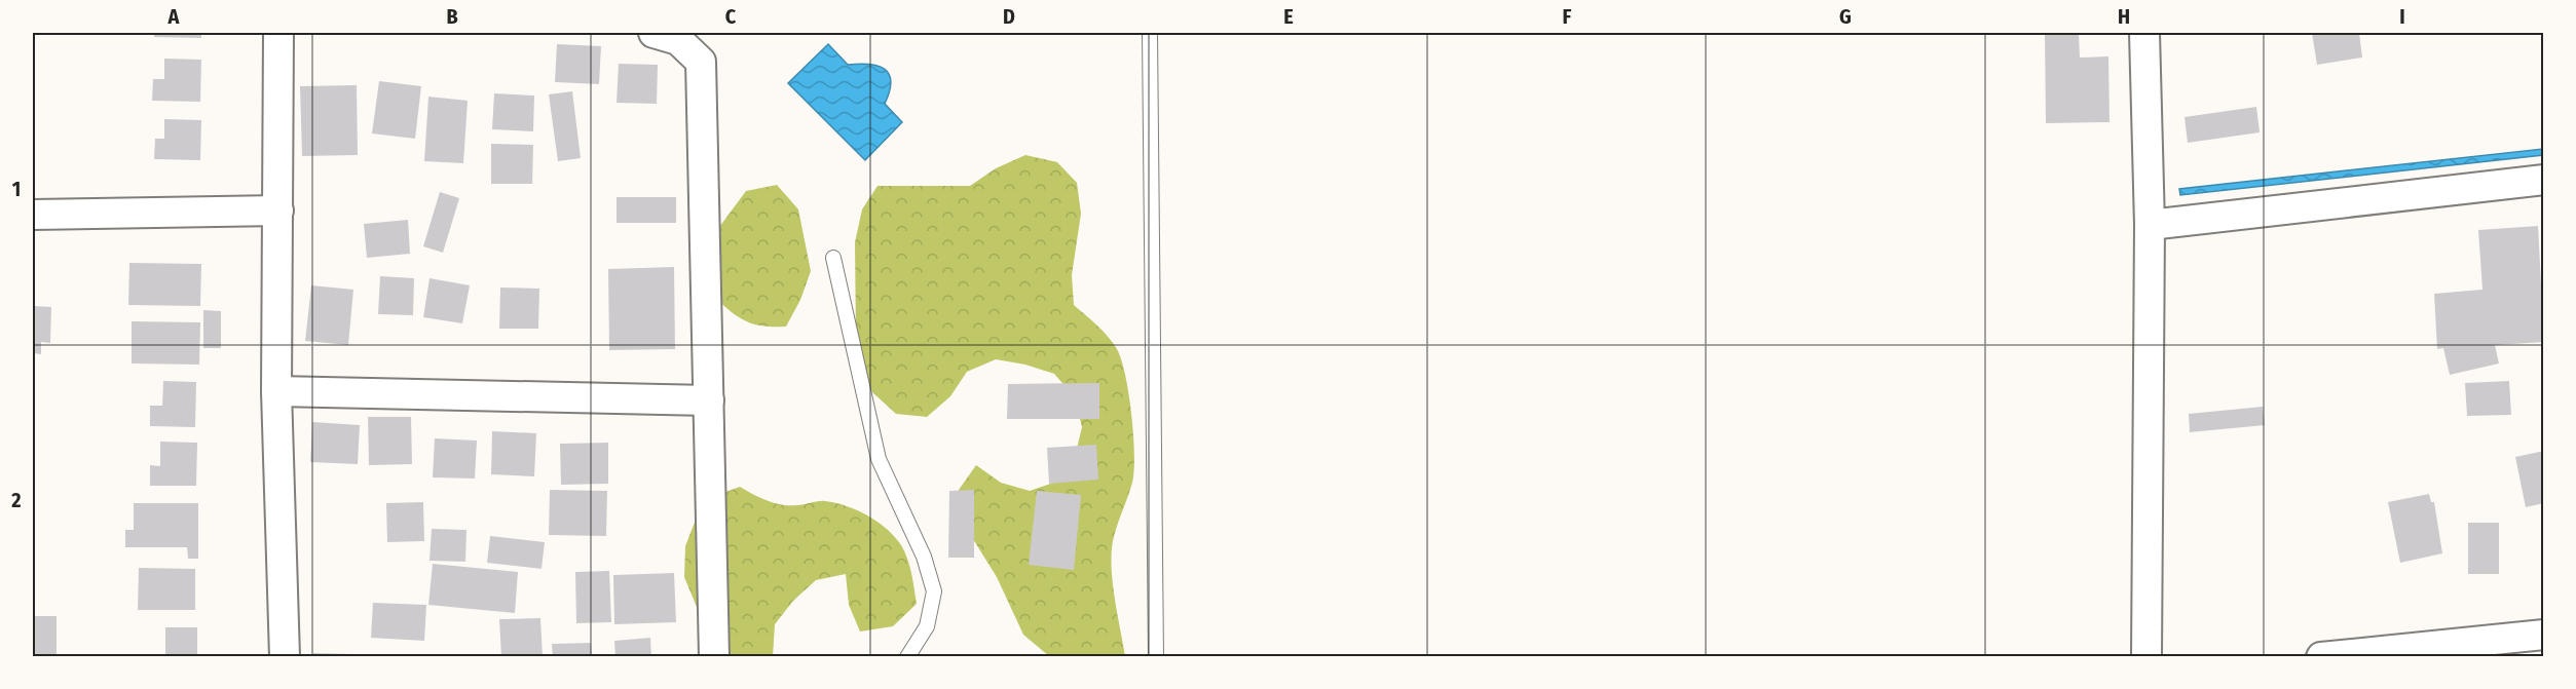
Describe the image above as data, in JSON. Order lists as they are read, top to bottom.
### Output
{
  "grid": {
    "columns": [
      "A",
      "B",
      "C",
      "D",
      "E",
      "F",
      "G",
      "H",
      "I"
    ],
    "rows": ["1", "2"]
  }
}
